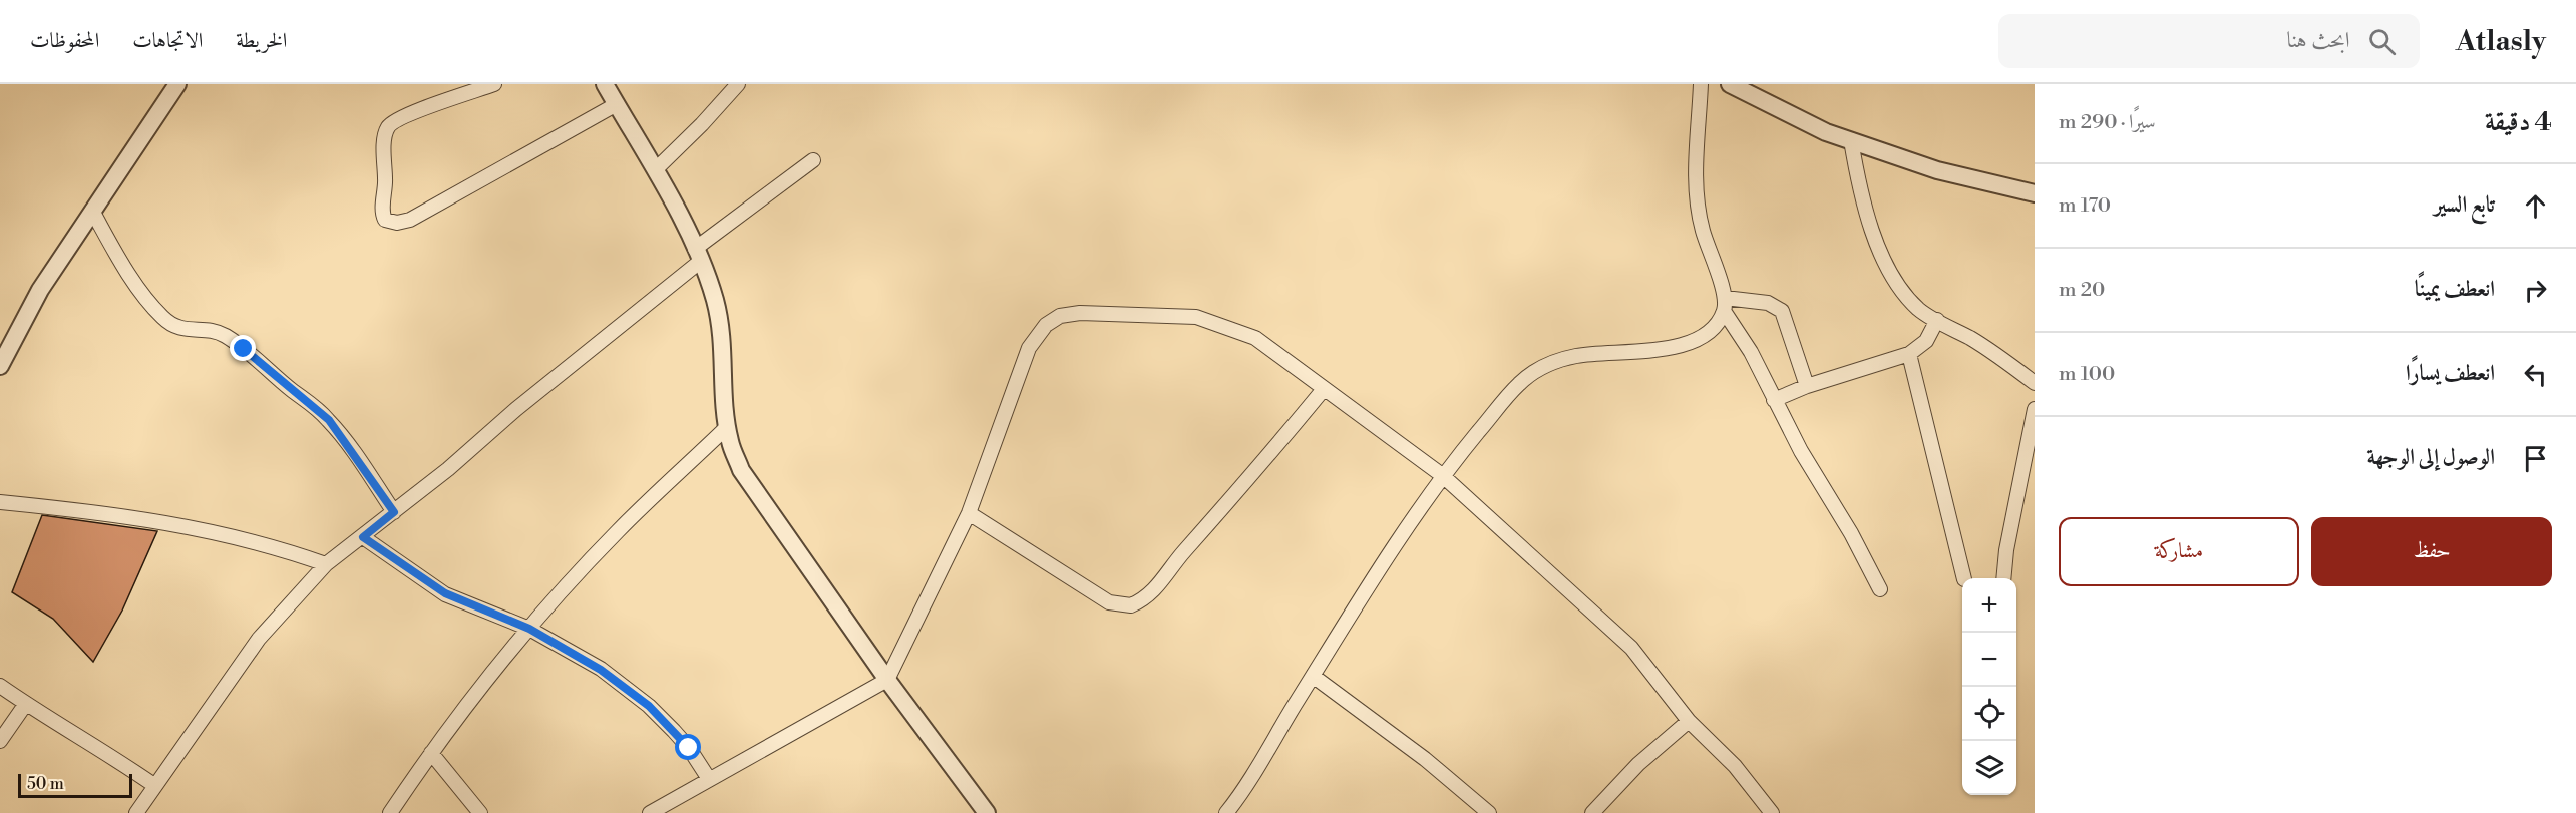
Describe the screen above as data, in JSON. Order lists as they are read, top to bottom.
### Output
{
  "scale_bar": "50 m",
  "page": {
    "header": "Atlasly",
    "search": "ابحث هنا",
    "nav": ["الخريطة", "الاتجاهات", "المحفوظات"],
    "heading": ["4 دقيقة", "سيرًا · 290 m"],
    "list": [
      ["تابع السير", "170 m"],
      ["انعطف يمينًا", "20 m"],
      ["انعطف يسارًا", "100 m"],
      "الوصول إلى الوجهة"
    ],
    "buttons": ["حفظ", "مشاركة"],
    "map_buttons": ["+", "−"],
    "scale": "50 m"
  }
}
